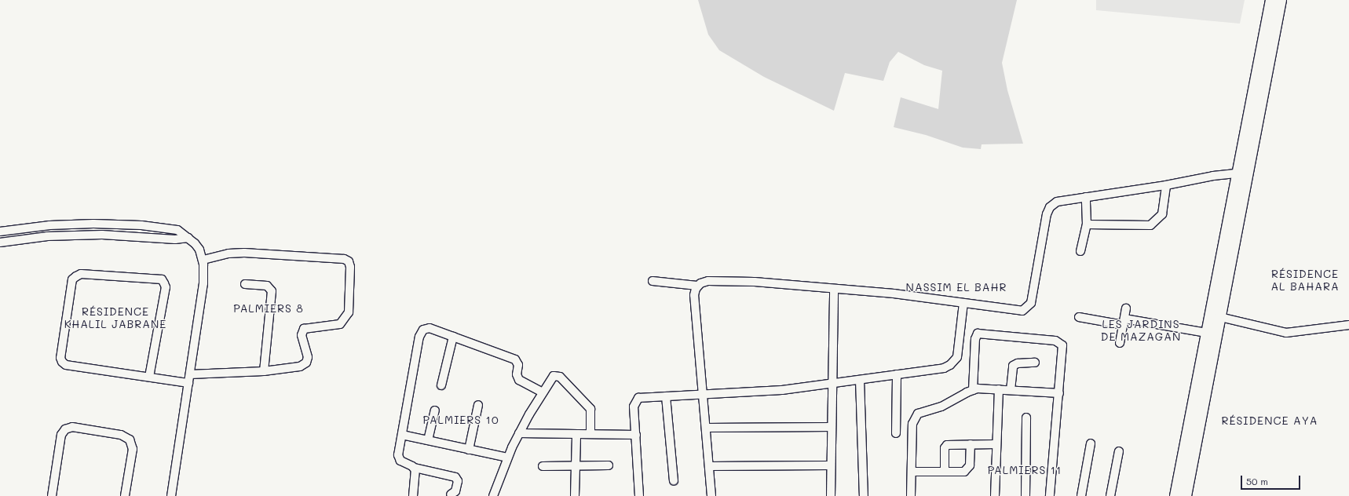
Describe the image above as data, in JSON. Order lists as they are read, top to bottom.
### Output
{
  "districts": [
    "RÉSIDENCE AL BAHARA",
    "NASSIM EL BAHR",
    "PALMIERS 8",
    "RÉSIDENCE KHALIL JABRANE",
    "LES JARDINS DE MAZAGAN",
    "PALMIERS 10",
    "RÉSIDENCE AYA",
    "PALMIERS 11"
  ],
  "scale_bar": "50 m"
}
